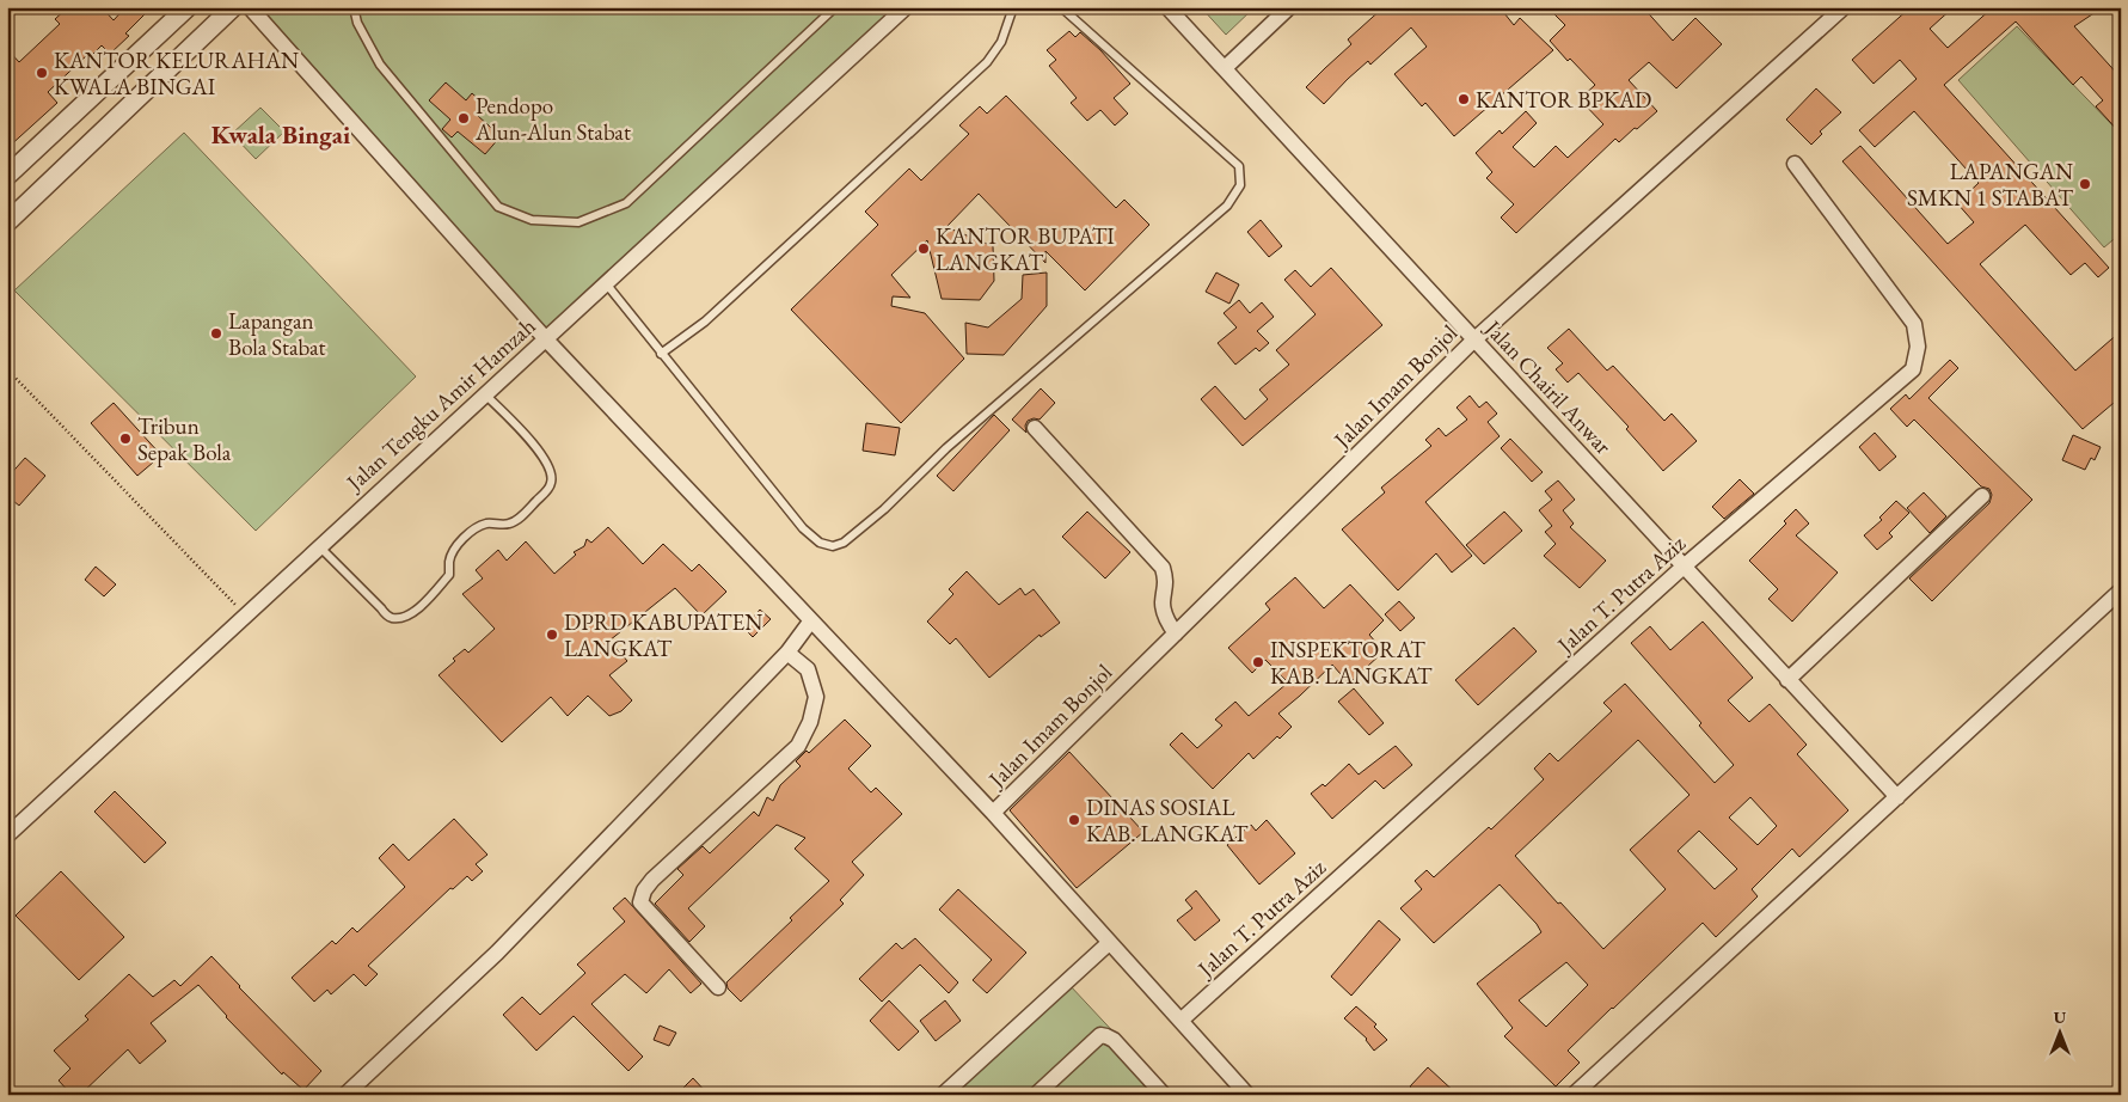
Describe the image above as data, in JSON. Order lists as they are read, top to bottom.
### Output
{
  "streets": {
    "street": [
      "Jalan Imam Bonjol",
      "Jalan Chairil Anwar",
      "Jalan Tengku Amir Hamzah",
      "Jalan T. Putra Aziz"
    ]
  },
  "crossings": [
    ["Jalan Imam Bonjol", "Jalan Chairil Anwar"],
    ["Jalan Chairil Anwar", "Jalan T. Putra Aziz"]
  ],
  "districts": ["Kwala Bingai"],
  "places": [
    "KANTOR KELURAHAN KWALA BINGAI",
    "KANTOR BPKAD",
    "Pendopo Alun-Alun Stabat",
    "LAPANGAN SMKN 1 STABAT",
    "KANTOR BUPATI LANGKAT",
    "Lapangan Bola Stabat",
    "Tribun Sepak Bola",
    "DPRD KABUPATEN LANGKAT",
    "INSPEKTORAT KAB. LANGKAT",
    "DINAS SOSIAL KAB. LANGKAT"
  ],
  "north": "top"
}
